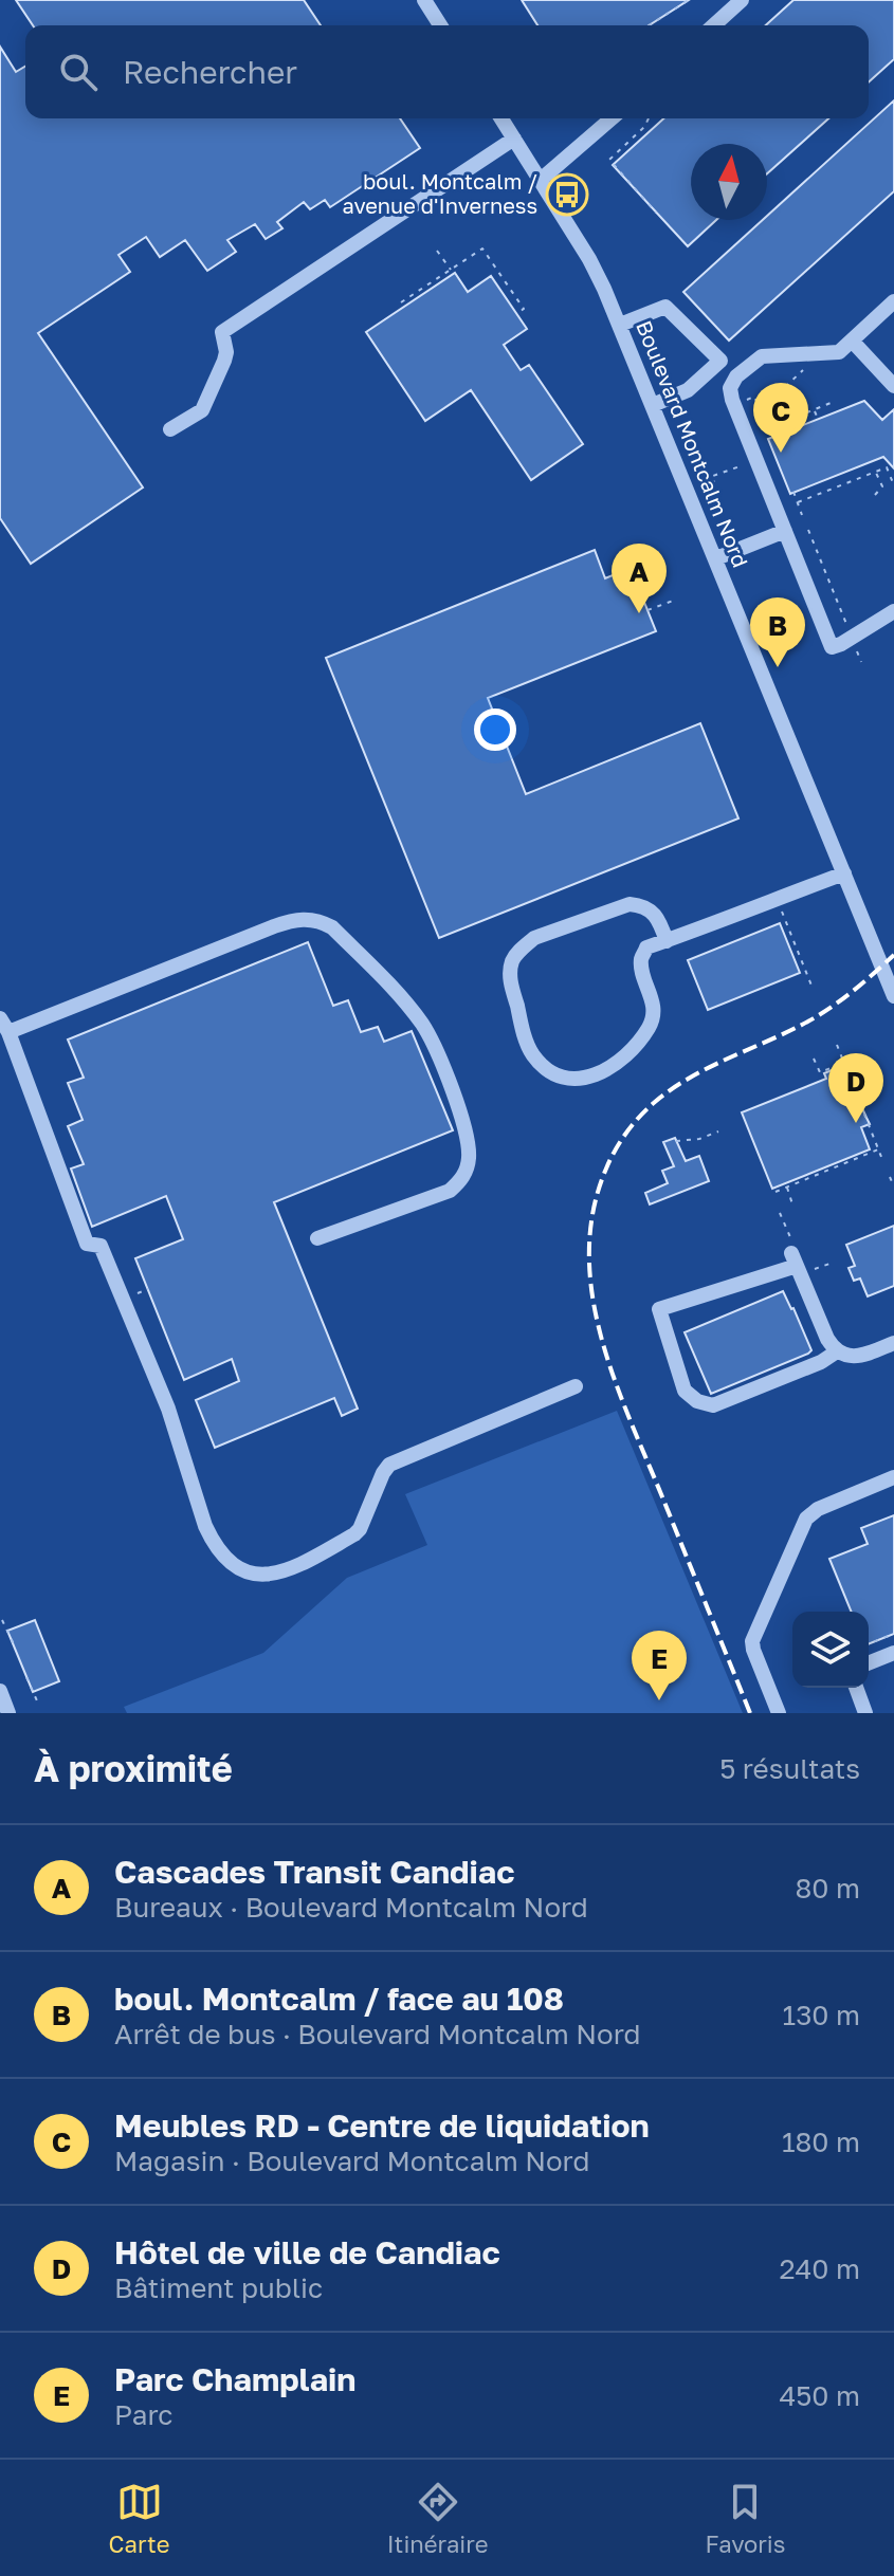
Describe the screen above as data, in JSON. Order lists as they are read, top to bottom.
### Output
{
  "streets": {
    "street": ["Boulevard Montcalm Nord"]
  },
  "places": {
    "bus stop": ["boul. Montcalm / avenue d'Inverness"]
  },
  "north": "top",
  "page": {
    "search": "Rechercher",
    "pins": [
      "C",
      "A",
      "B",
      "D",
      "E"
    ],
    "heading": ["À proximité", "5 résultats"],
    "list": [
      {
        "mark": "A",
        "name": "Cascades Transit Candiac",
        "note": "Bureaux · Boulevard Montcalm Nord",
        "value": "80 m"
      },
      {
        "mark": "B",
        "name": "boul. Montcalm / face au 108",
        "note": "Arrêt de bus · Boulevard Montcalm Nord",
        "value": "130 m"
      },
      {
        "mark": "C",
        "name": "Meubles RD - Centre de liquidation",
        "note": "Magasin · Boulevard Montcalm Nord",
        "value": "180 m"
      },
      {
        "mark": "D",
        "name": "Hôtel de ville de Candiac",
        "note": "Bâtiment public",
        "value": "240 m"
      },
      {
        "mark": "E",
        "name": "Parc Champlain",
        "note": "Parc",
        "value": "450 m"
      }
    ],
    "nav": ["Carte", "Itinéraire", "Favoris"]
  }
}
